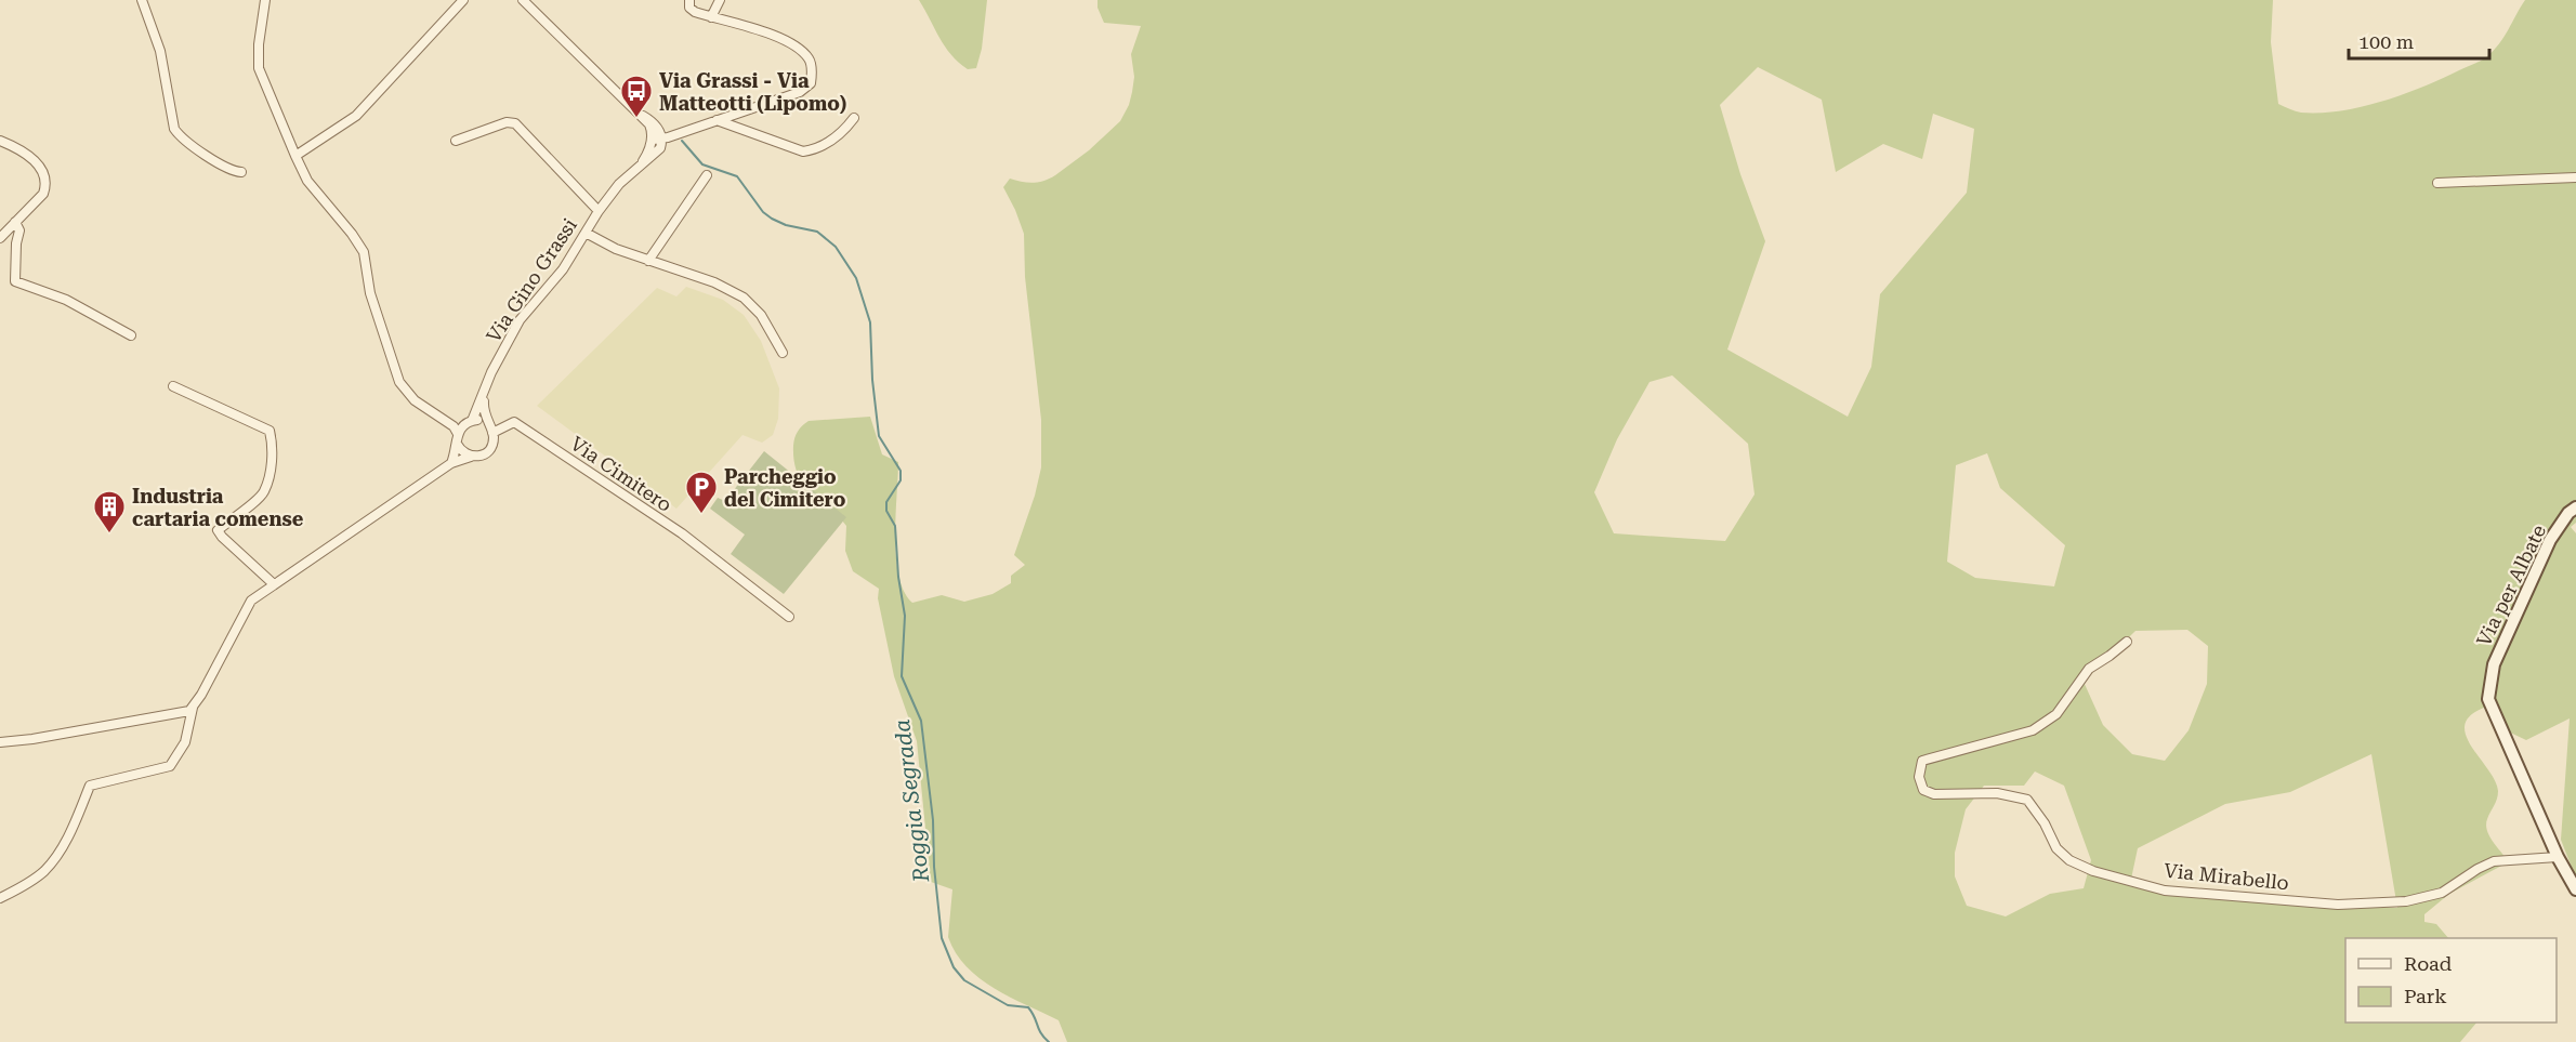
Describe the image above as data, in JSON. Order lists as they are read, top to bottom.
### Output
{
  "streets": {
    "street": [
      "Via Gino Grassi",
      "Via Cimitero",
      "Via per Albate",
      "Via Mirabello"
    ]
  },
  "crossings": [
    ["Via Gino Grassi", "Via Cimitero"],
    ["Via per Albate", "Via Mirabello"]
  ],
  "water": ["Roggia Segrada"],
  "places": {
    "bus stop": ["Via Grassi - Via Matteotti (Lipomo)"],
    "parking": ["Parcheggio del Cimitero"],
    "building": ["Industria cartaria comense"]
  },
  "legend": ["Road", "Park"],
  "scale_bar": "100 m"
}
